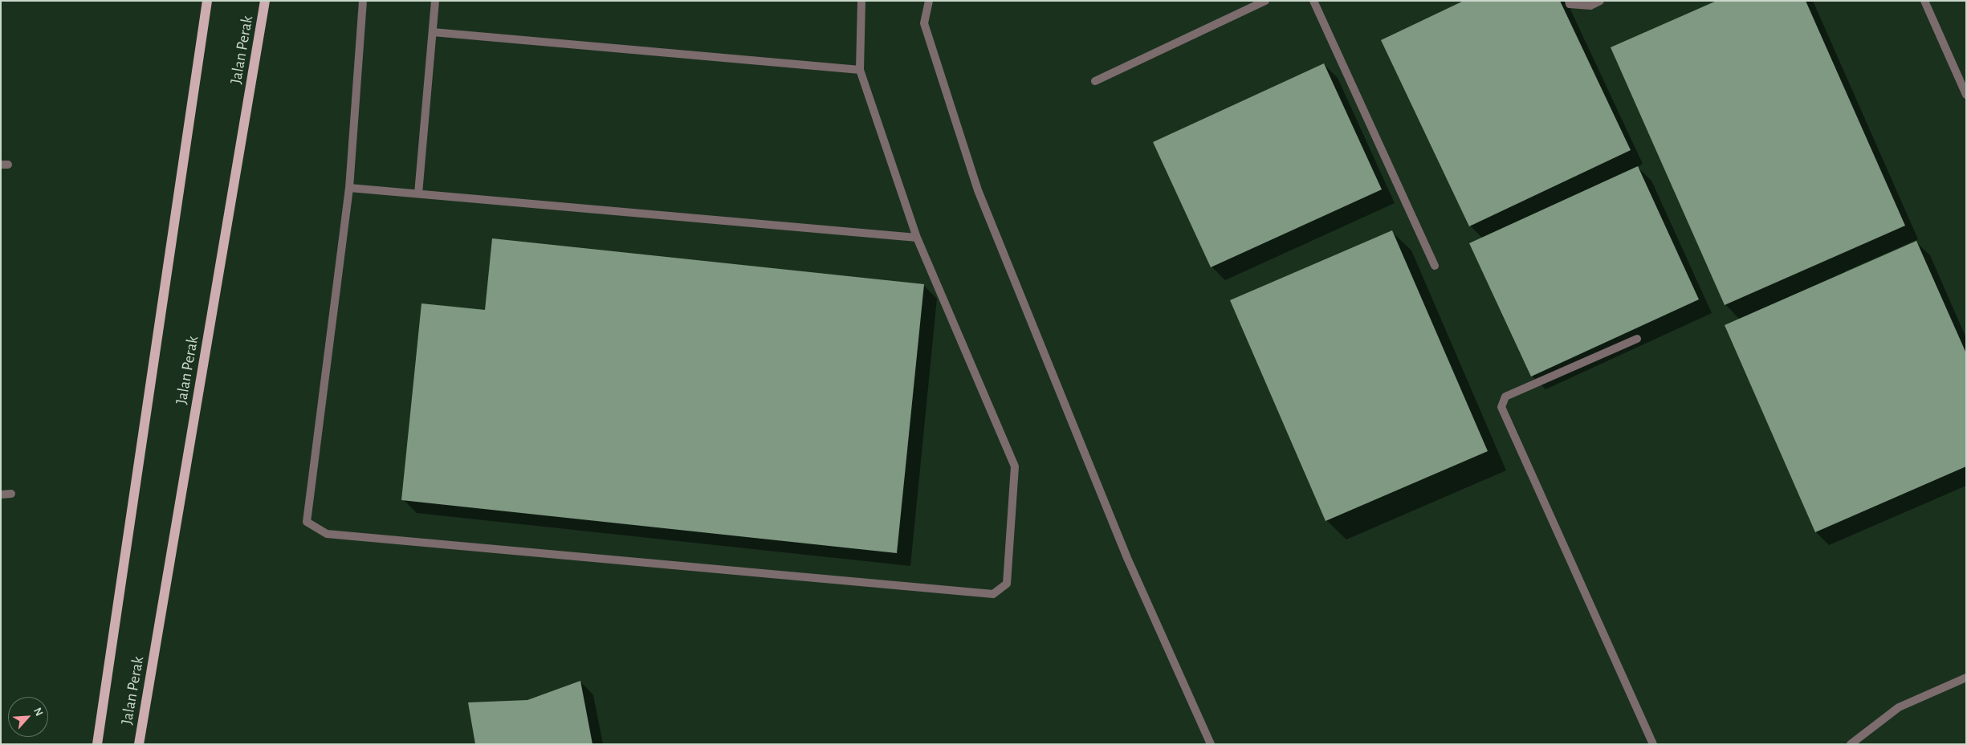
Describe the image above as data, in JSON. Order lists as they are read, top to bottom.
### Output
{
  "streets": {
    "main road": ["Jalan Perak"]
  },
  "north": "top right"
}
